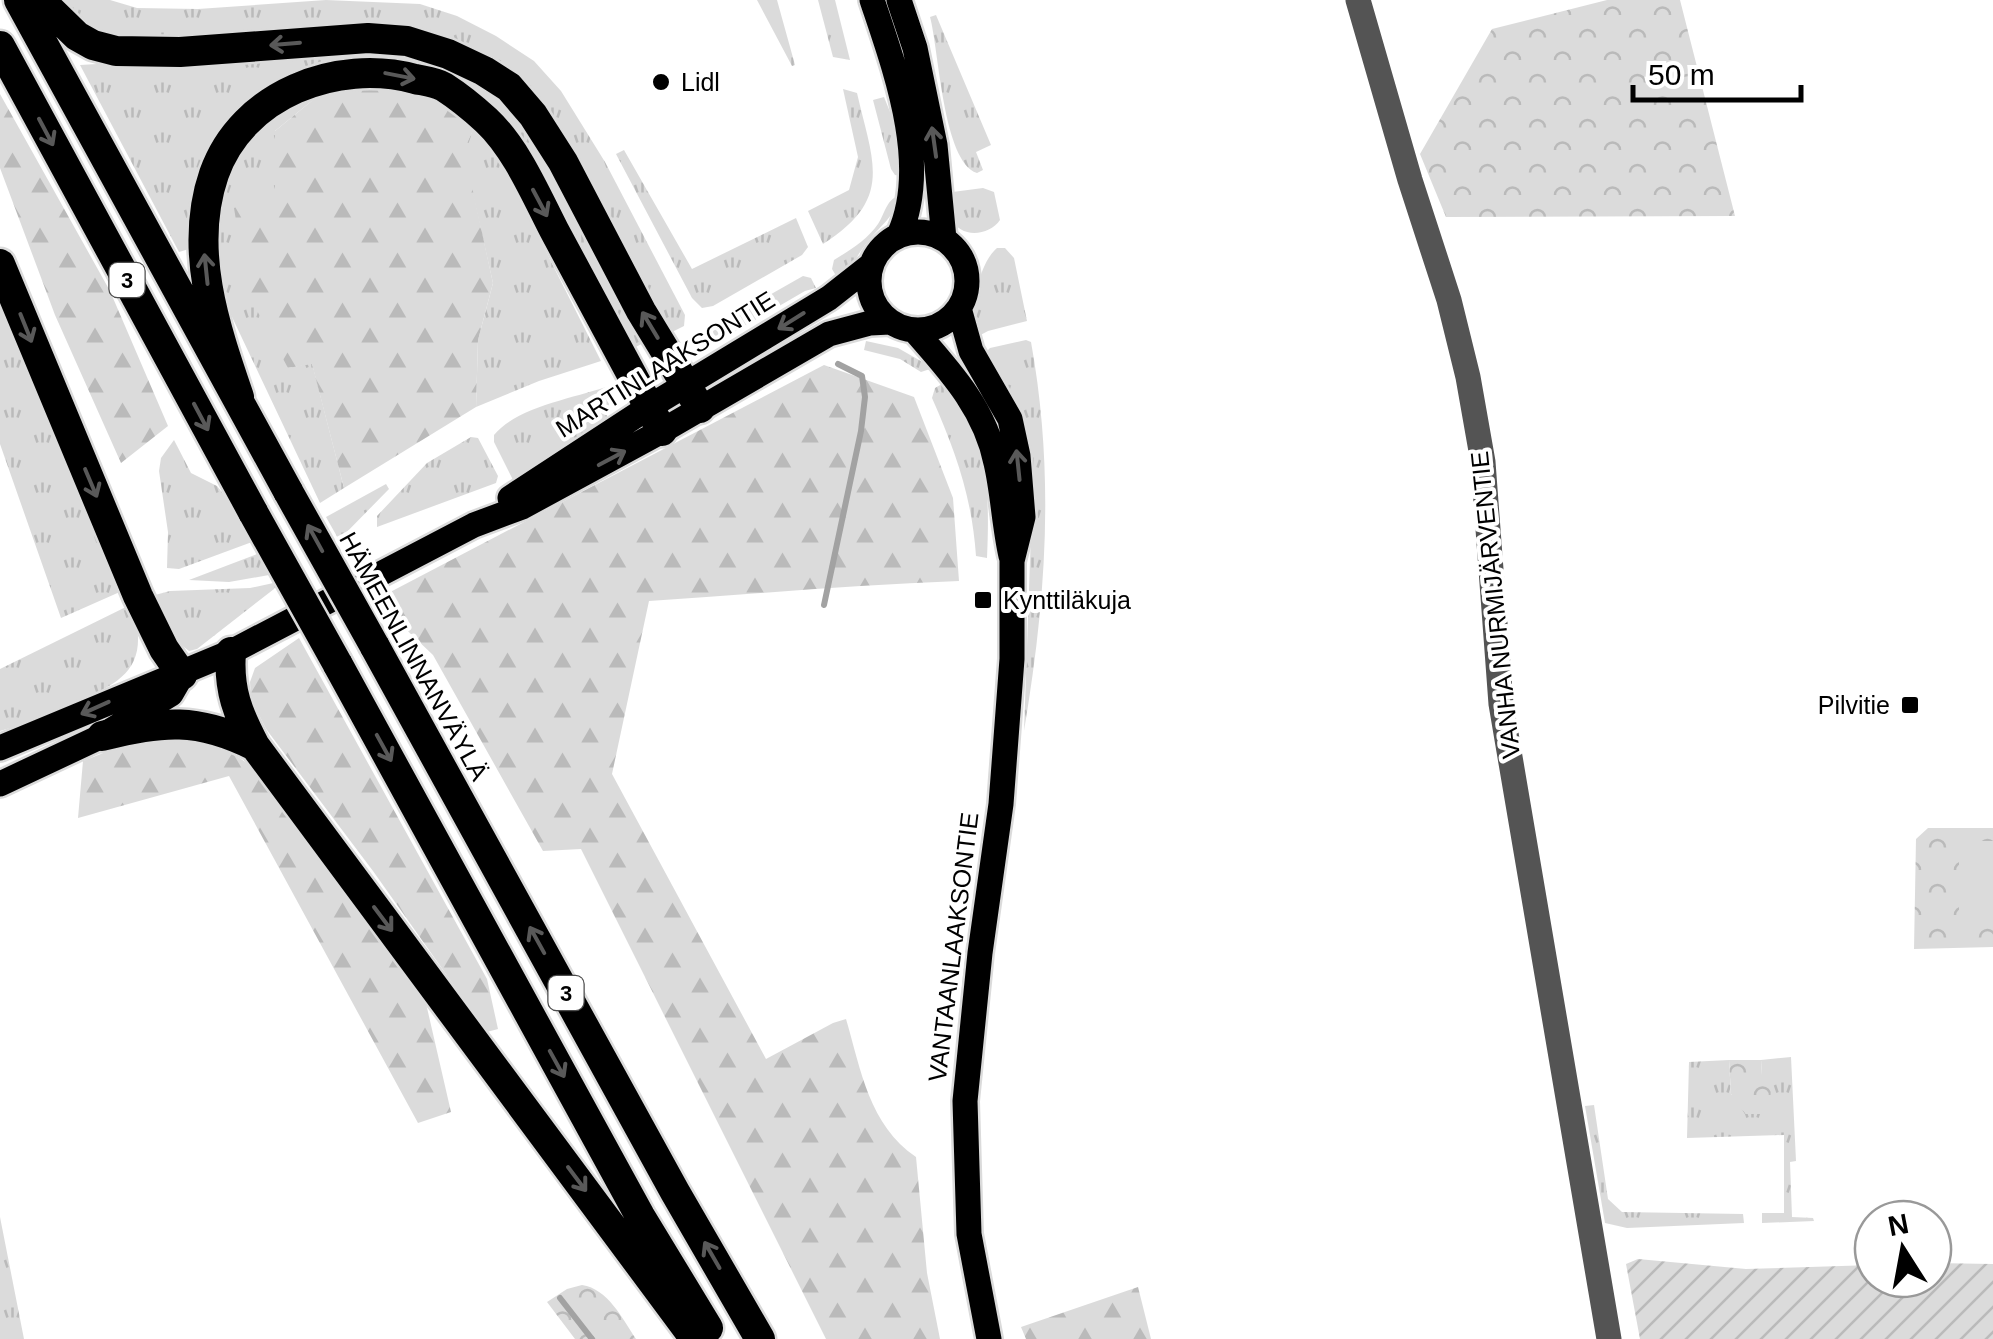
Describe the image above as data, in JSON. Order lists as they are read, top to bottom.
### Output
{
  "streets": {
    "highway": ["3", "HÄMEENLINNANVÄYLÄ"],
    "main road": ["MARTINLAAKSONTIE", "VANTAANLAAKSONTIE"],
    "street": ["VANHA NURMIJÄRVENTIE"]
  },
  "crossings": [
    ["MARTINLAAKSONTIE", "VANTAANLAAKSONTIE"]
  ],
  "places": {
    "other": ["Lidl"],
    "transit": ["Kynttiläkuja", "Pilvitie"]
  },
  "scale_bar": "50 m",
  "north": "top"
}
